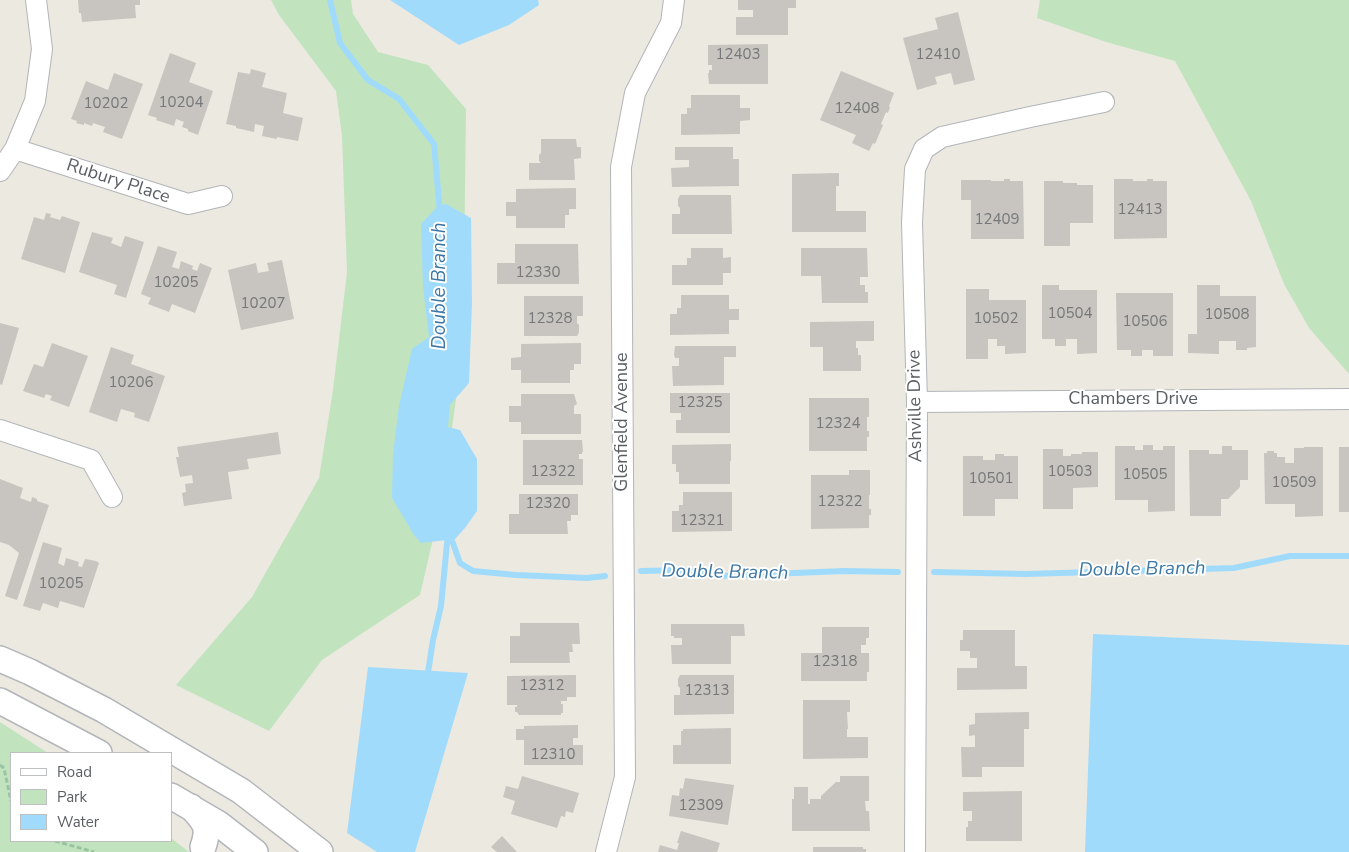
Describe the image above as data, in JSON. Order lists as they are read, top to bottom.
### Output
{
  "streets": {
    "street": [
      "Rubury Place",
      "Chambers Drive",
      "Ashville Drive",
      "Glenfield Avenue"
    ]
  },
  "crossings": [
    ["Chambers Drive", "Ashville Drive"]
  ],
  "water": ["Double Branch"],
  "house_numbers": [
    "12403",
    "12410",
    "10204",
    "10202",
    "12408",
    "12413",
    "12409",
    "12330",
    "10205",
    "10207",
    "10504",
    "10508",
    "12328",
    "10502",
    "10506",
    "10206",
    "12325",
    "12324",
    "12322",
    "10503",
    "10505",
    "10501",
    "10509",
    "12322",
    "12320",
    "12321",
    "10205",
    "12318",
    "12312",
    "12313",
    "12310",
    "12309"
  ],
  "legend": ["Road", "Park", "Water"]
}
